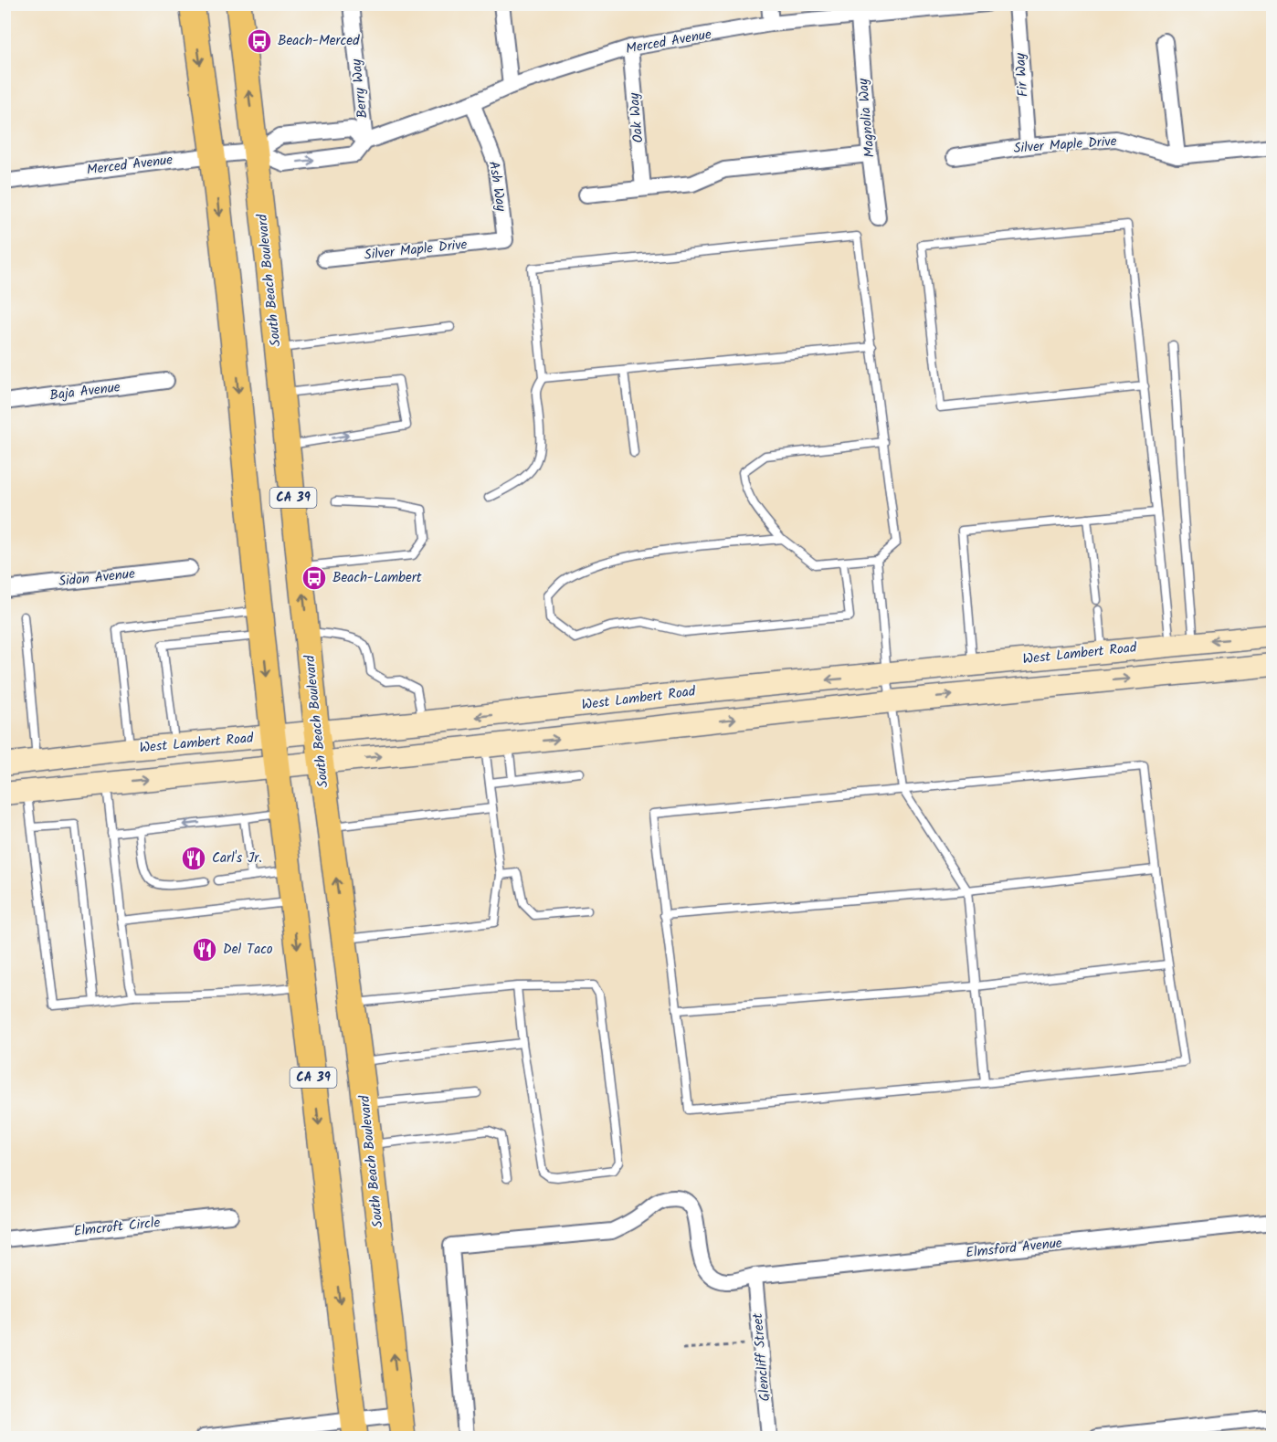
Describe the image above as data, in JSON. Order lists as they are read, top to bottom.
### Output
{
  "streets": {
    "main road": ["South Beach Boulevard", "CA 39", "West Lambert Road"],
    "street": [
      "Merced Avenue",
      "Fir Way",
      "Berry Way",
      "Oak Way",
      "Magnolia Way",
      "Silver Maple Drive",
      "Ash Way",
      "Baja Avenue",
      "Sidon Avenue",
      "Elmcroft Circle",
      "Elmsford Avenue",
      "Glencliff Street"
    ]
  },
  "crossings": [
    ["Merced Avenue", "Berry Way"],
    ["Merced Avenue", "Oak Way"],
    ["Merced Avenue", "Magnolia Way"],
    ["Merced Avenue", "Ash Way"],
    ["Merced Avenue", "South Beach Boulevard"],
    ["Merced Avenue", "CA 39"],
    ["Fir Way", "Silver Maple Drive"],
    ["Silver Maple Drive", "Ash Way"],
    ["South Beach Boulevard", "West Lambert Road"],
    ["CA 39", "West Lambert Road"],
    ["Elmsford Avenue", "Glencliff Street"]
  ],
  "places": {
    "bus stop": ["Beach-Merced", "Beach-Lambert"],
    "restaurant": ["Carl's Jr.", "Del Taco"]
  }
}
